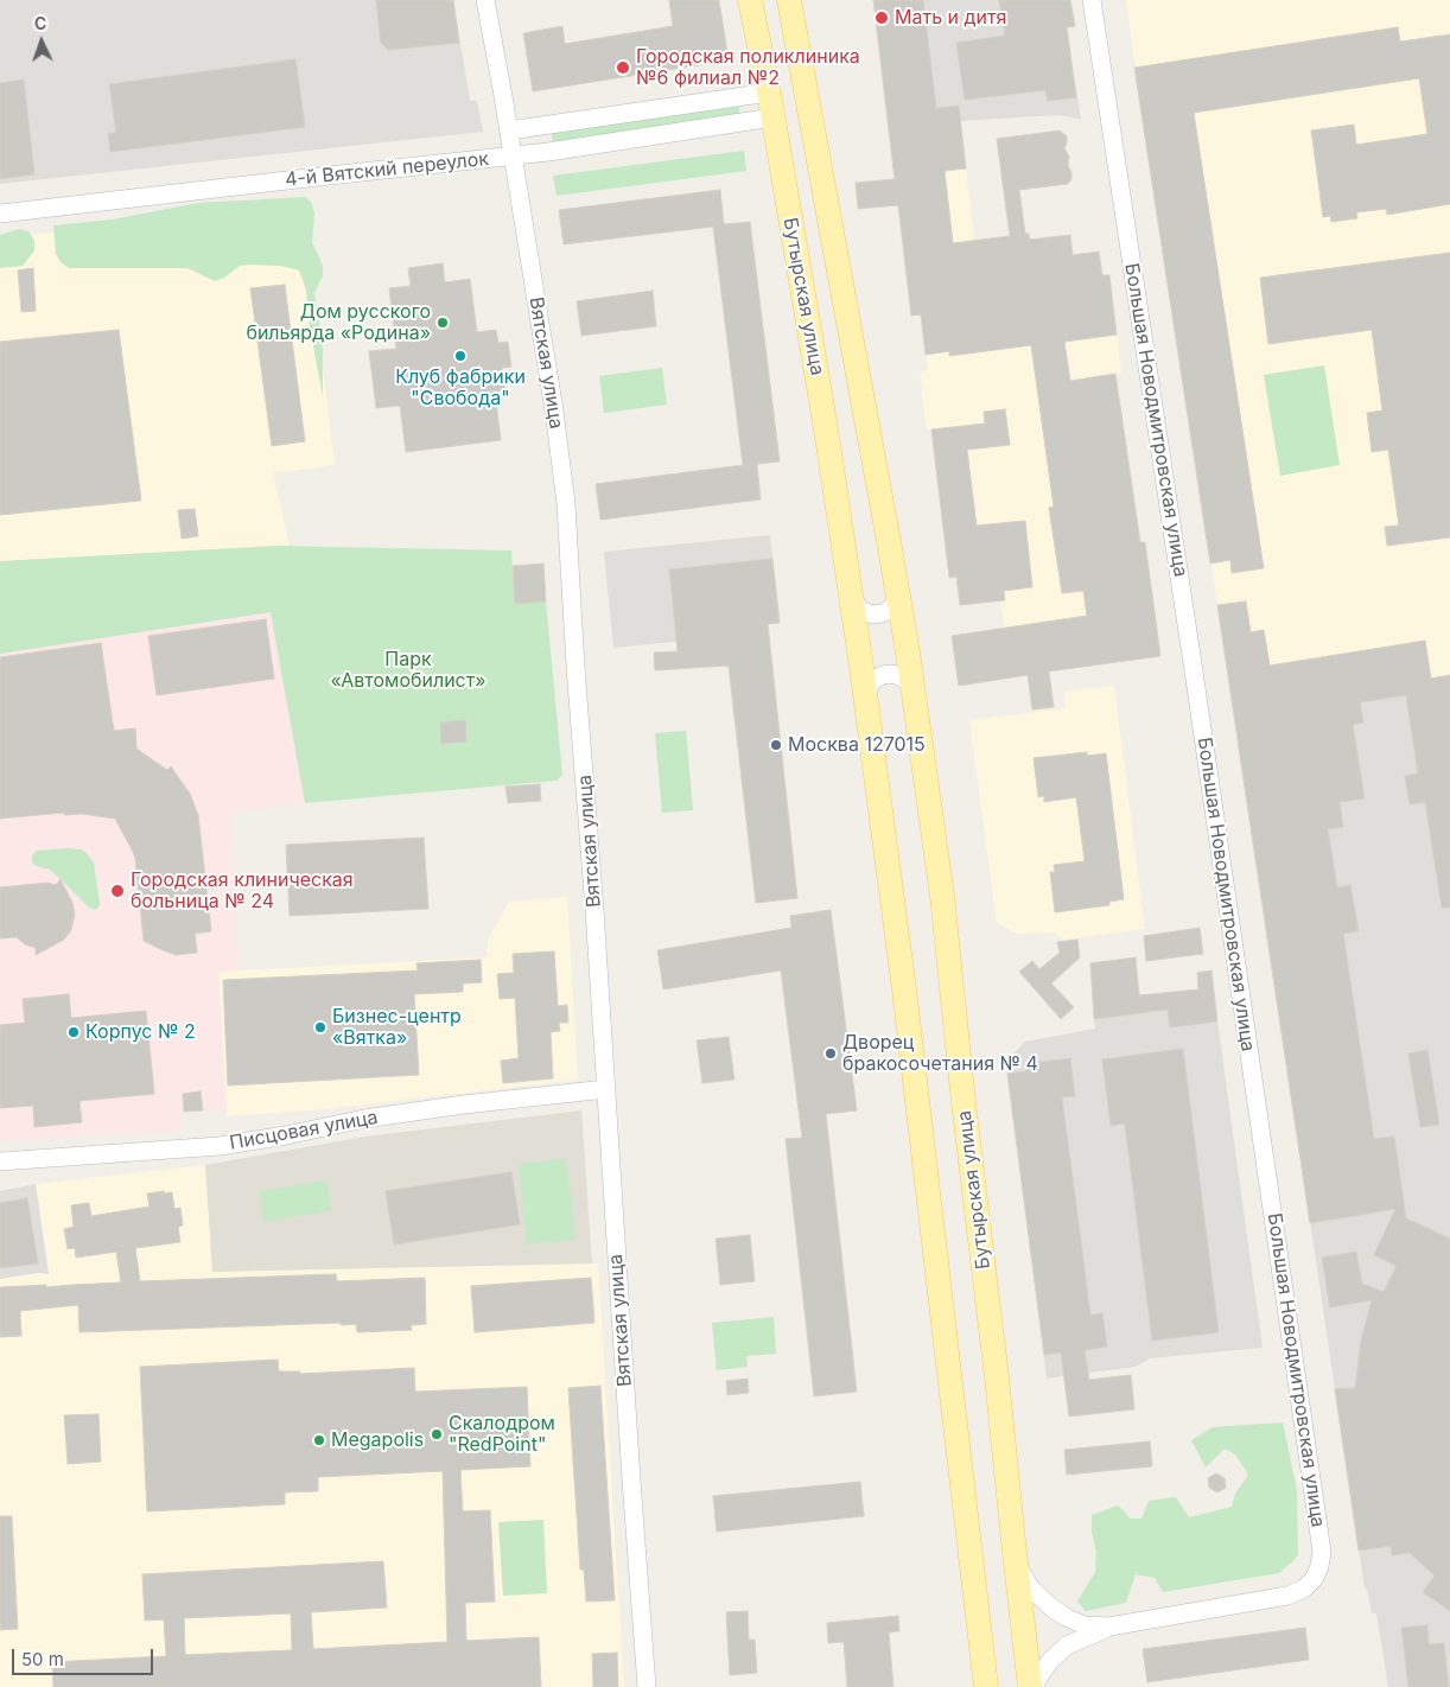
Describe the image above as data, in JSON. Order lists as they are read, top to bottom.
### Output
{
  "streets": {
    "main road": ["Бутырская улица"],
    "street": [
      "4-й Вятский переулок",
      "Вятская улица",
      "Большая Новодмитровская улица",
      "Писцовая улица"
    ]
  },
  "crossings": [
    ["4-й Вятский переулок", "Бутырская улица"],
    ["4-й Вятский переулок", "Вятская улица"],
    ["Бутырская улица", "Большая Новодмитровская улица"],
    ["Вятская улица", "Писцовая улица"]
  ],
  "parks": ["Парк «Автомобилист»"],
  "places": [
    "Мать и дитя",
    "Городская поликлиника №6 филиал №2",
    "Дом русского бильярда «Родина»",
    "Клуб фабрики \"Свобода\"",
    "Москва 127015",
    "Городская клиническая больница № 24",
    "Бизнес-центр «Вятка»",
    "Корпус № 2",
    "Дворец бракосочетания № 4",
    "Скалодром \"RedPoint\"",
    "Megapolis"
  ],
  "scale_bar": "50 m",
  "north": "top"
}
